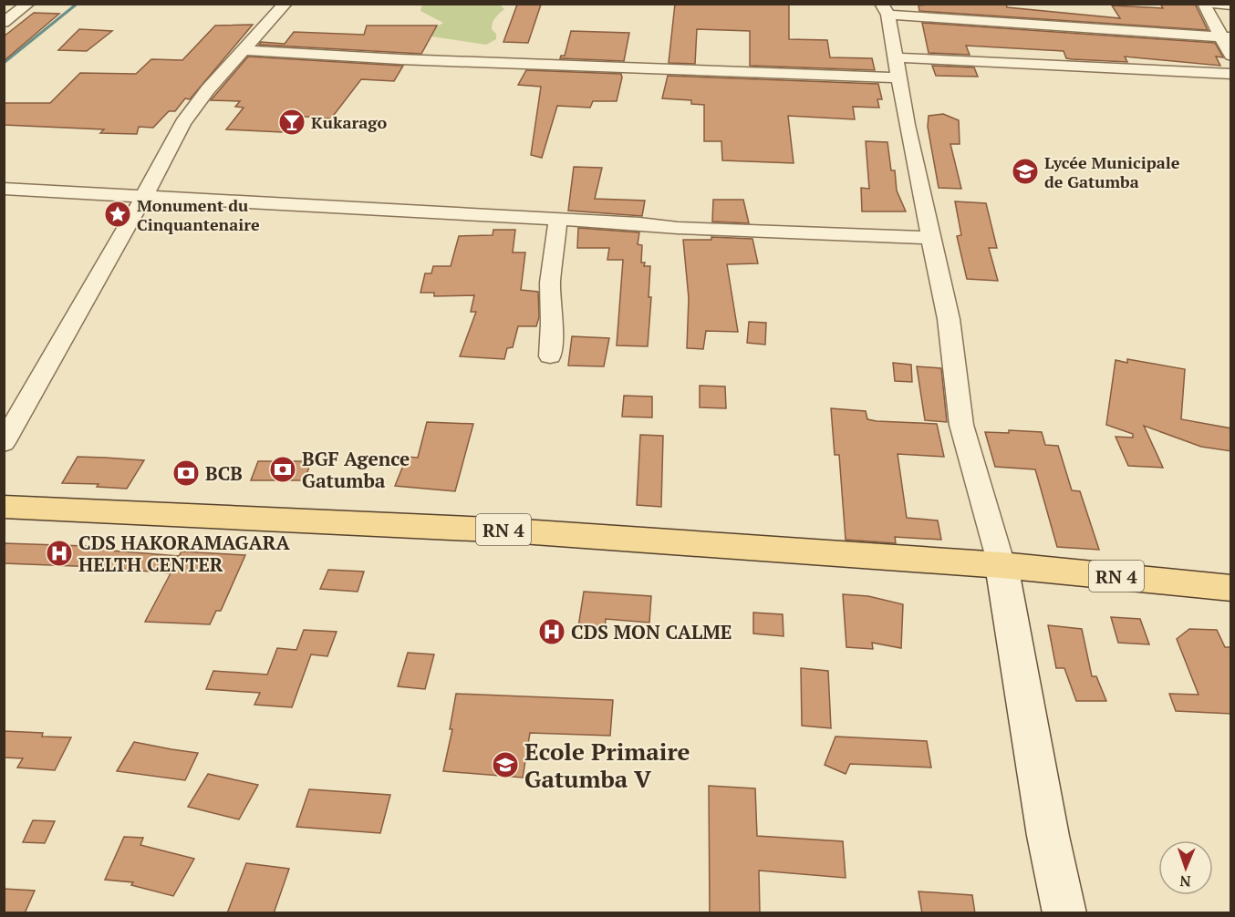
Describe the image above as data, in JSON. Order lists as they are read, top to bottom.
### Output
{
  "streets": {
    "main road": ["RN 4"]
  },
  "places": {
    "bar": ["Kukarago"],
    "school or university": ["Lycée Municipale de Gatumba", "Ecole Primaire Gatumba V"],
    "place": ["Monument du Cinquantenaire"],
    "bank": ["BGF Agence Gatumba", "BCB"],
    "hospital": ["CDS HAKORAMAGARA HELTH CENTER", "CDS MON CALME"]
  },
  "north": "bottom"
}
